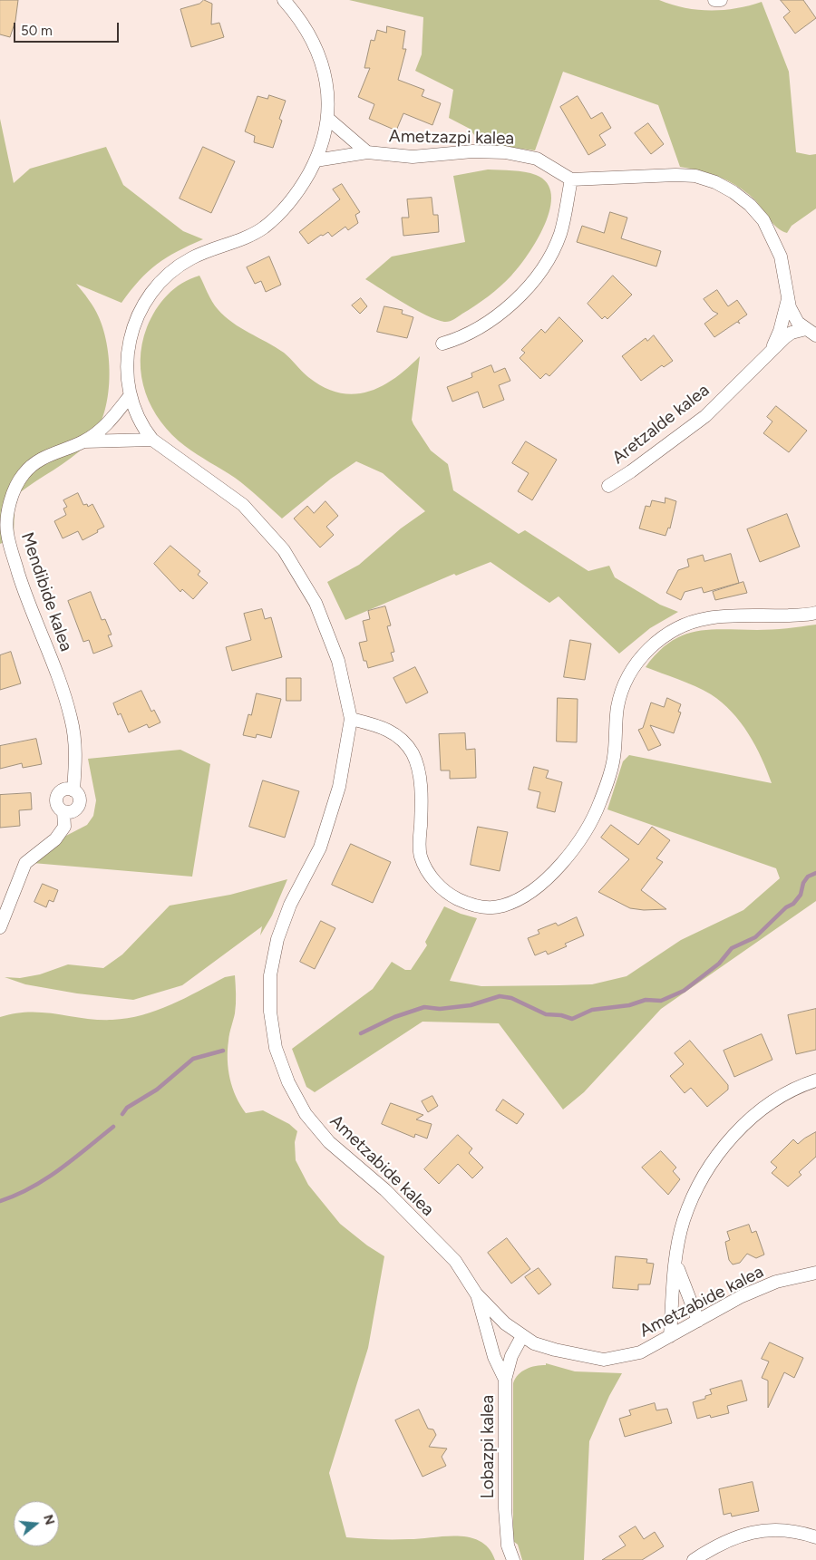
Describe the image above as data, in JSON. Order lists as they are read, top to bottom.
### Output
{
  "streets": {
    "street": [
      "Ametzazpi kalea",
      "Aretzalde kalea",
      "Mendibide kalea",
      "Ametzabide kalea",
      "Lobazpi kalea"
    ]
  },
  "crossings": [
    ["Ametzabide kalea", "Lobazpi kalea"]
  ],
  "scale_bar": "50 m",
  "north": "right"
}
